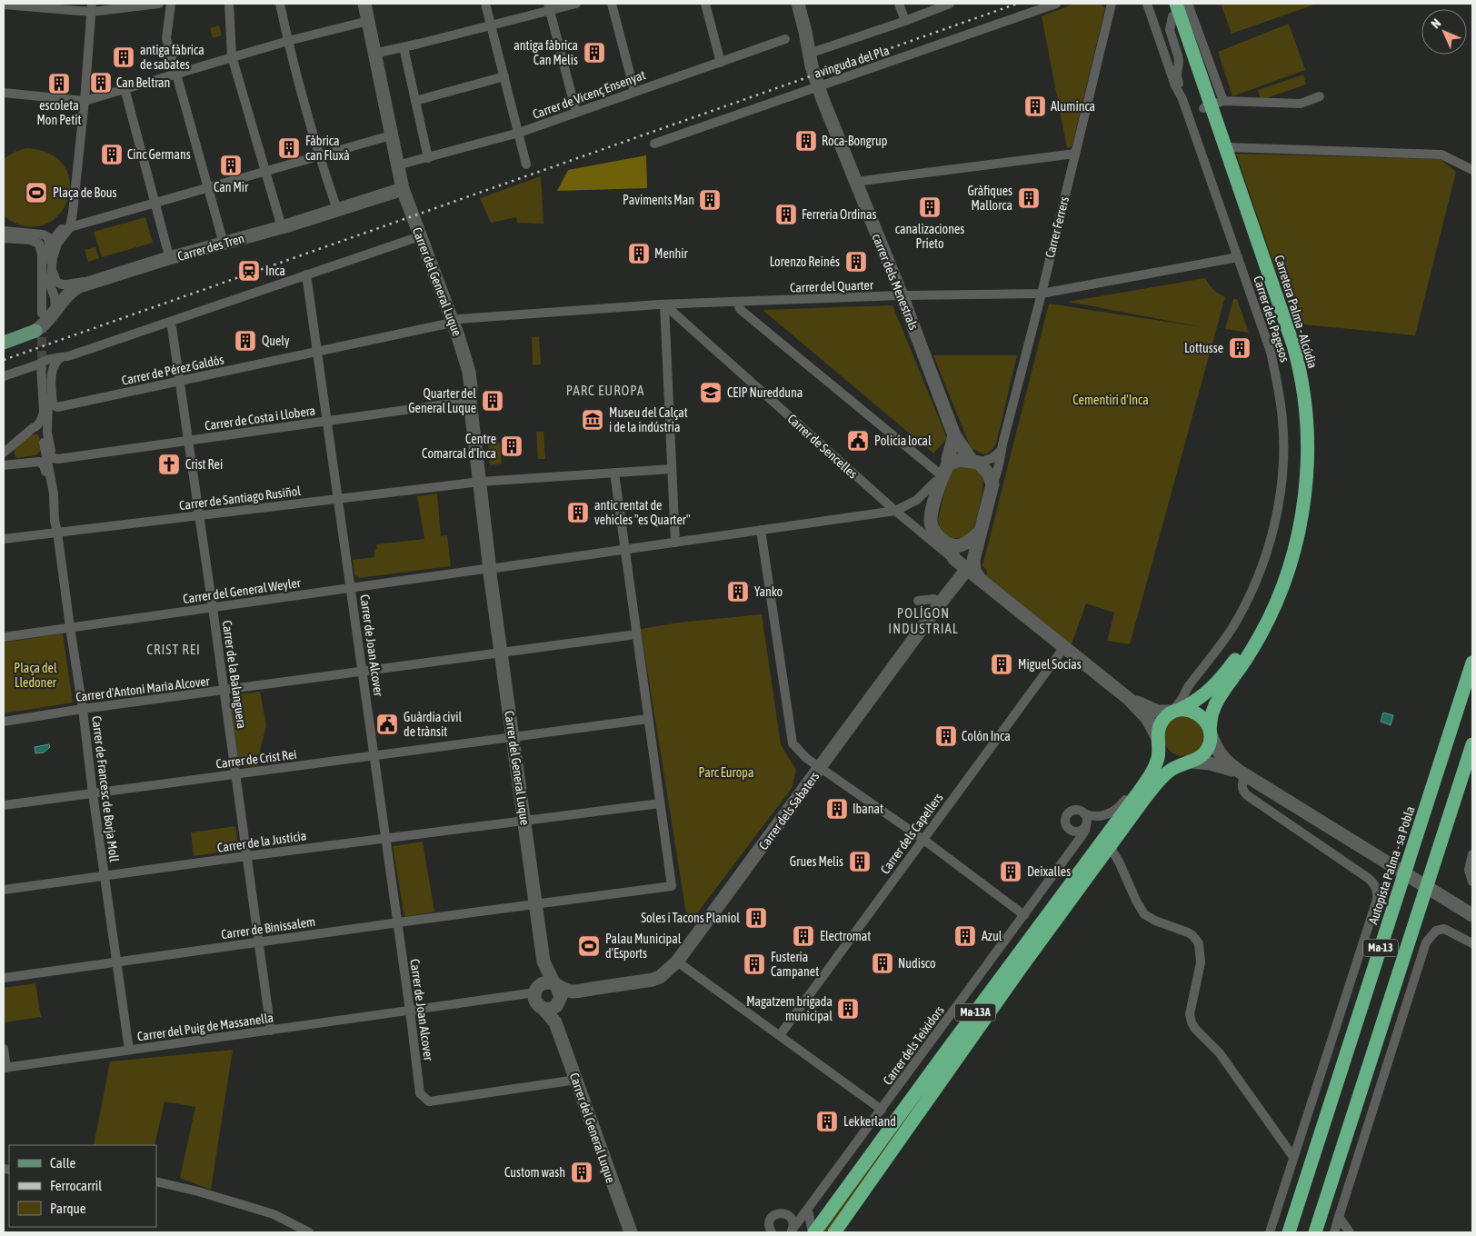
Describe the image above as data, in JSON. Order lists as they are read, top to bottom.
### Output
{
  "streets": {
    "highway": [
      "Carretera Palma - Alcúdia",
      "Autopista Palma - sa Pobla",
      "Ma-13",
      "Ma-13A"
    ],
    "main road": [
      "Carrer des Tren",
      "Carrer del General Luque",
      "carrer dels Menestrals",
      "Carrer de Sencelles",
      "Carrer dels Sabaters"
    ],
    "street": [
      "avinguda del Pla",
      "Carrer de Vicenç Ensenyat",
      "Carrer Ferrers",
      "Carrer del Quarter",
      "Carrer dels Pagesos",
      "Carrer de Pérez Galdós",
      "Carrer de Costa i Llobera",
      "Carrer de Santiago Rusiñol",
      "Carrer del General Weyler",
      "Carrer de Joan Alcover",
      "Carrer de la Balanguera",
      "Carrer d'Antoni Maria Alcover",
      "Carrer de Crist Rei",
      "Carrer de Francesc de Borja Moll",
      "Carrer dels Capellers",
      "Carrer de la Justícia",
      "Carrer de Binissalem",
      "Carrer del Puig de Massanella",
      "Carrer dels Teixidors"
    ]
  },
  "crossings": [
    ["avinguda del Pla", "carrer dels Menestrals"],
    ["Carrer de Vicenç Ensenyat", "Carrer del General Luque"],
    ["Carrer Ferrers", "carrer dels Menestrals"],
    ["Carrer Ferrers", "Carrer del Quarter"],
    ["Carrer Ferrers", "Carrer de Sencelles"],
    ["Carrer Ferrers", "Carrer del General Weyler"],
    ["Carrer des Tren", "Carrer del General Luque"],
    ["Carrer del General Luque", "Carrer del Quarter"],
    ["Carrer del General Luque", "Carrer de Pérez Galdós"],
    ["Carrer del General Luque", "Carrer de Costa i Llobera"],
    ["Carrer del General Luque", "Carrer de Santiago Rusiñol"],
    ["Carrer del General Luque", "Carrer del General Weyler"],
    ["Carrer del General Luque", "Carrer de Joan Alcover"],
    ["Carrer del General Luque", "Carrer d'Antoni Maria Alcover"],
    ["Carrer del General Luque", "Carrer de Crist Rei"],
    ["Carrer del General Luque", "Carrer dels Sabaters"],
    ["Carrer del General Luque", "Carrer de la Justícia"],
    ["Carrer del General Luque", "Carrer de Binissalem"],
    ["Carrer del General Luque", "Carrer del Puig de Massanella"],
    ["carrer dels Menestrals", "Carrer del Quarter"],
    ["carrer dels Menestrals", "Carrer de Sencelles"],
    ["carrer dels Menestrals", "Carrer del General Weyler"],
    ["Carrer del Quarter", "Carrer dels Pagesos"],
    ["Carrer del Quarter", "Carrer de Pérez Galdós"],
    ["Carrer del Quarter", "Carrer de Sencelles"],
    ["Carretera Palma - Alcúdia", "Carrer dels Pagesos"],
    ["Carretera Palma - Alcúdia", "Carrer de Sencelles"],
    ["Carretera Palma - Alcúdia", "Ma-13A"],
    ["Carrer dels Pagesos", "Carrer de Sencelles"],
    ["Carrer dels Pagesos", "Ma-13A"],
    ["Carrer de Pérez Galdós", "Carrer de Joan Alcover"],
    ["Carrer de Pérez Galdós", "Carrer de la Balanguera"],
    ["Carrer de Costa i Llobera", "Carrer de Joan Alcover"],
    ["Carrer de Costa i Llobera", "Carrer de la Balanguera"],
    ["Carrer de Costa i Llobera", "Carrer de Francesc de Borja Moll"],
    ["Carrer de Sencelles", "Carrer del General Weyler"],
    ["Carrer de Sencelles", "Carrer dels Sabaters"],
    ["Carrer de Sencelles", "Carrer dels Capellers"],
    ["Carrer de Sencelles", "Ma-13A"],
    ["Carrer de Santiago Rusiñol", "Carrer de Joan Alcover"],
    ["Carrer de Santiago Rusiñol", "Carrer de la Balanguera"],
    ["Carrer de Santiago Rusiñol", "Carrer de Francesc de Borja Moll"],
    ["Carrer del General Weyler", "Carrer de Joan Alcover"],
    ["Carrer del General Weyler", "Carrer de la Balanguera"],
    ["Carrer del General Weyler", "Carrer de Francesc de Borja Moll"],
    ["Carrer de Joan Alcover", "Carrer d'Antoni Maria Alcover"],
    ["Carrer de Joan Alcover", "Carrer de Crist Rei"],
    ["Carrer de Joan Alcover", "Carrer de la Justícia"],
    ["Carrer de Joan Alcover", "Carrer de Binissalem"],
    ["Carrer de Joan Alcover", "Carrer del Puig de Massanella"],
    ["Carrer de la Balanguera", "Carrer d'Antoni Maria Alcover"],
    ["Carrer de la Balanguera", "Carrer de Crist Rei"],
    ["Carrer de la Balanguera", "Carrer de la Justícia"],
    ["Carrer de la Balanguera", "Carrer de Binissalem"],
    ["Carrer de la Balanguera", "Carrer del Puig de Massanella"],
    ["Carrer d'Antoni Maria Alcover", "Carrer de Francesc de Borja Moll"],
    ["Carrer de Crist Rei", "Carrer de Francesc de Borja Moll"],
    ["Carrer de Francesc de Borja Moll", "Carrer de la Justícia"],
    ["Carrer de Francesc de Borja Moll", "Carrer de Binissalem"],
    ["Carrer de Francesc de Borja Moll", "Carrer del Puig de Massanella"],
    ["Carrer de la Justícia", "Carrer de Binissalem"]
  ],
  "districts": ["PARC EUROPA", "POLÍGON INDUSTRIAL", "CRIST REI"],
  "parks": ["Cementiri d'Inca", "Plaça del Lledoner", "Parc Europa"],
  "places": {
    "building": [
      "antiga fàbrica Can Melis",
      "antiga fàbrica de sabates",
      "Can Beltran",
      "escoleta Mon Petit",
      "Aluminca",
      "Roca-Bongrup",
      "Fàbrica can Fluxà",
      "Cinc Germans",
      "Can Mir",
      "Gràfiques Mallorca",
      "Paviments Man",
      "canalizaciones Prieto",
      "Ferreria Ordinas",
      "Menhir",
      "Lorenzo Reinés",
      "Quely",
      "Lottusse",
      "Quarter del General Luque",
      "Centre Comarcal d'Inca",
      "antic rentat de vehicles \"es Quarter\"",
      "Yanko",
      "Miguel Socías",
      "Colón Inca",
      "Ibanat",
      "Grues Melis",
      "Deixalles",
      "Soles i Tacons Planiol",
      "Electromat",
      "Azul",
      "Nudisco",
      "Fusteria Campanet",
      "Magatzem brigada municipal",
      "Lekkerland",
      "Custom wash"
    ],
    "sports": ["Plaça de Bous", "Palau Municipal d'Esports"],
    "station": ["Inca"],
    "school or university": ["CEIP Nuredduna"],
    "museum": ["Museu del Calçat i de la indústria"],
    "public building": ["Policia local", "Guàrdia civil de trànsit"],
    "church": ["Crist Rei"]
  },
  "legend": ["Calle", "Ferrocarril", "Parque"],
  "north": "top left"
}
